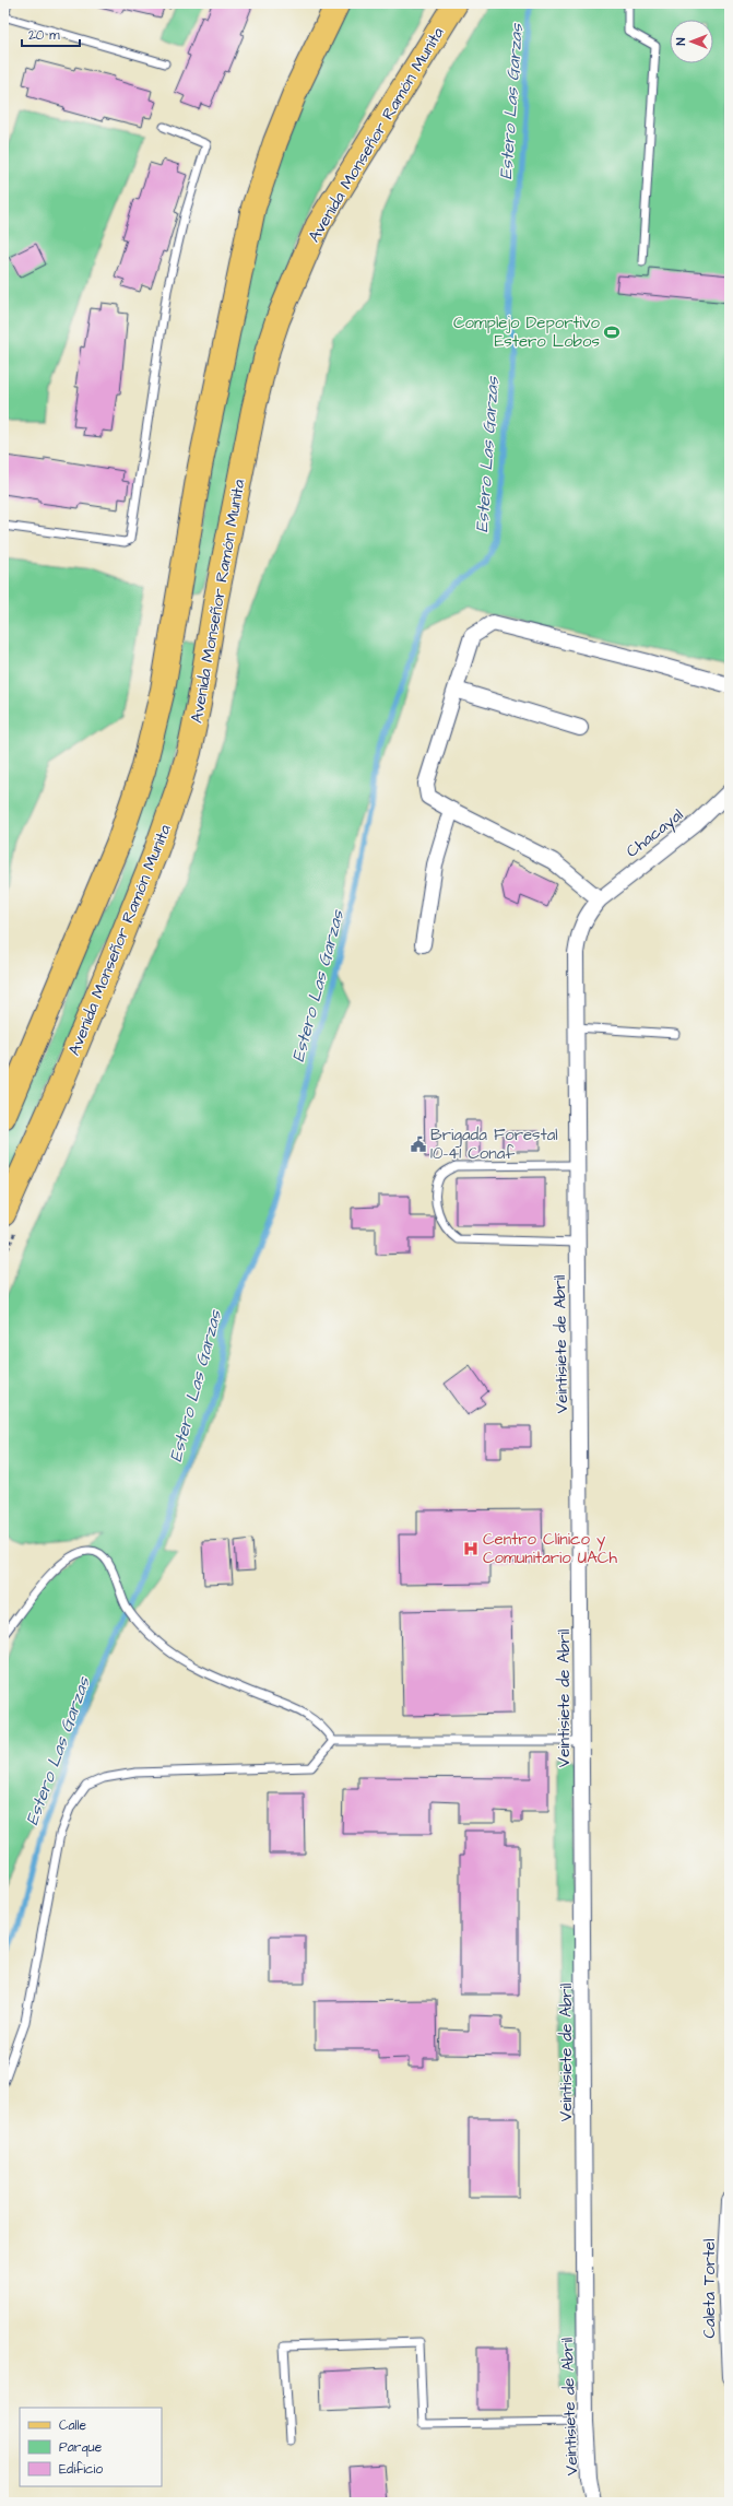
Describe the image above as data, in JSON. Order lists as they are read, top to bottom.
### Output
{
  "streets": {
    "main road": ["Avenida Monseñor Ramón Munita"],
    "street": ["Chacayal", "Veintisiete de Abril", "Caleta Tortel"]
  },
  "crossings": [
    ["Chacayal", "Veintisiete de Abril"]
  ],
  "water": ["Estero Las Garzas"],
  "places": {
    "sports": ["Complejo Deportivo Estero Lobos"],
    "public building": ["Brigada Forestal 10-41 Conaf"],
    "hospital": ["Centro Clínico y Comunitario UACh"]
  },
  "legend": ["Calle", "Parque", "Edificio"],
  "scale_bar": "20 m",
  "north": "left"
}
